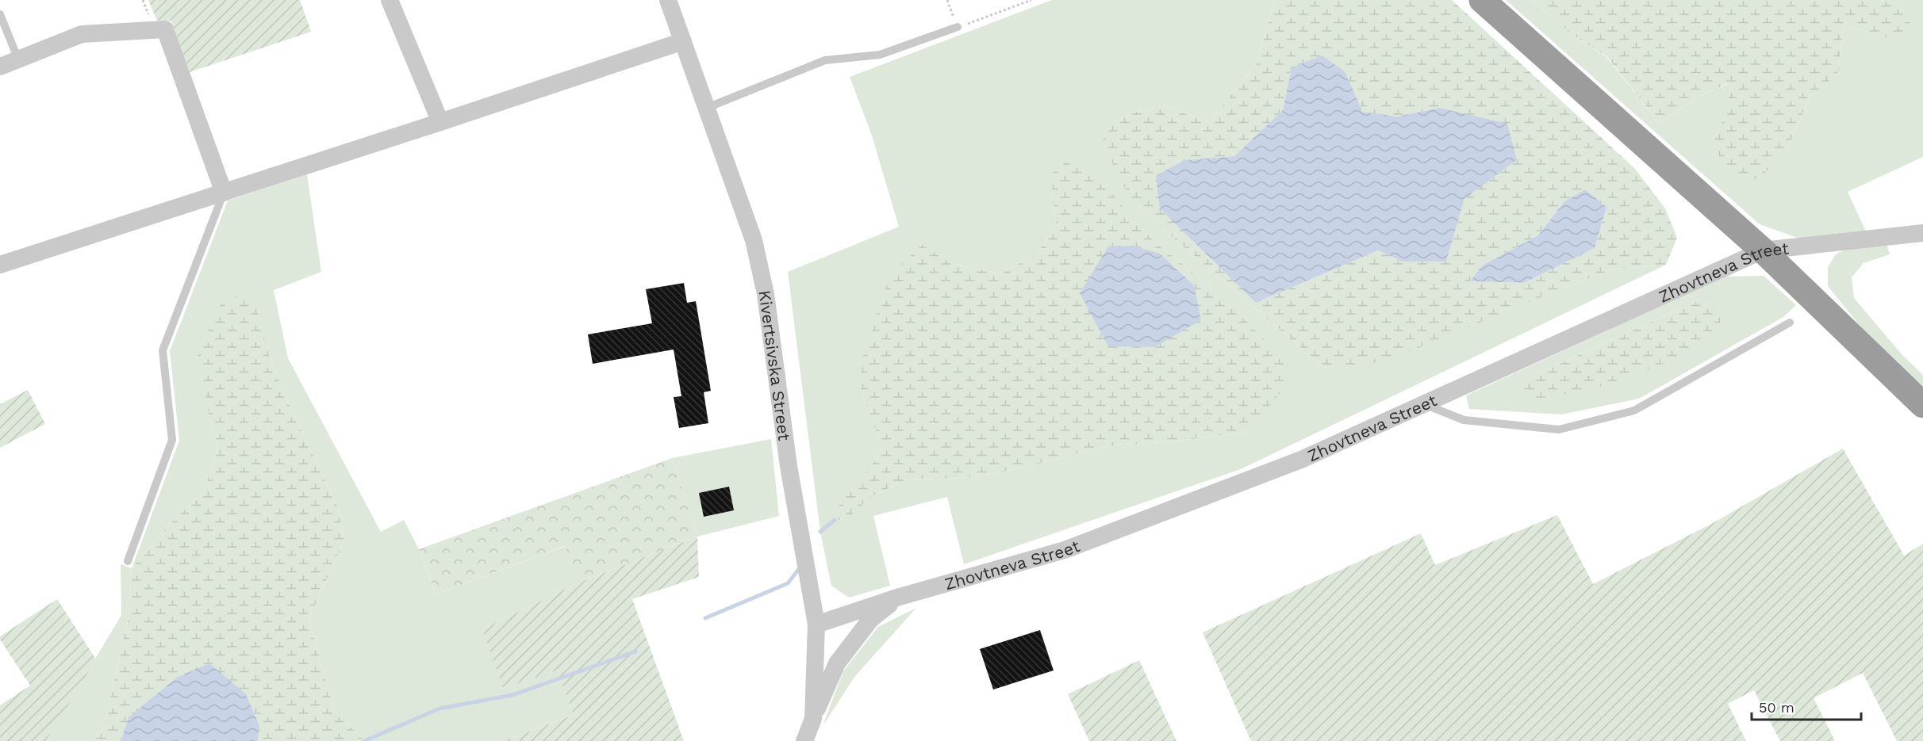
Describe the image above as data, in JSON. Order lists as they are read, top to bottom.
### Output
{
  "streets": {
    "street": ["Zhovtneva Street", "Kivertsivska Street"]
  },
  "crossings": [
    ["Zhovtneva Street", "Kivertsivska Street"]
  ],
  "scale_bar": "50 m"
}
